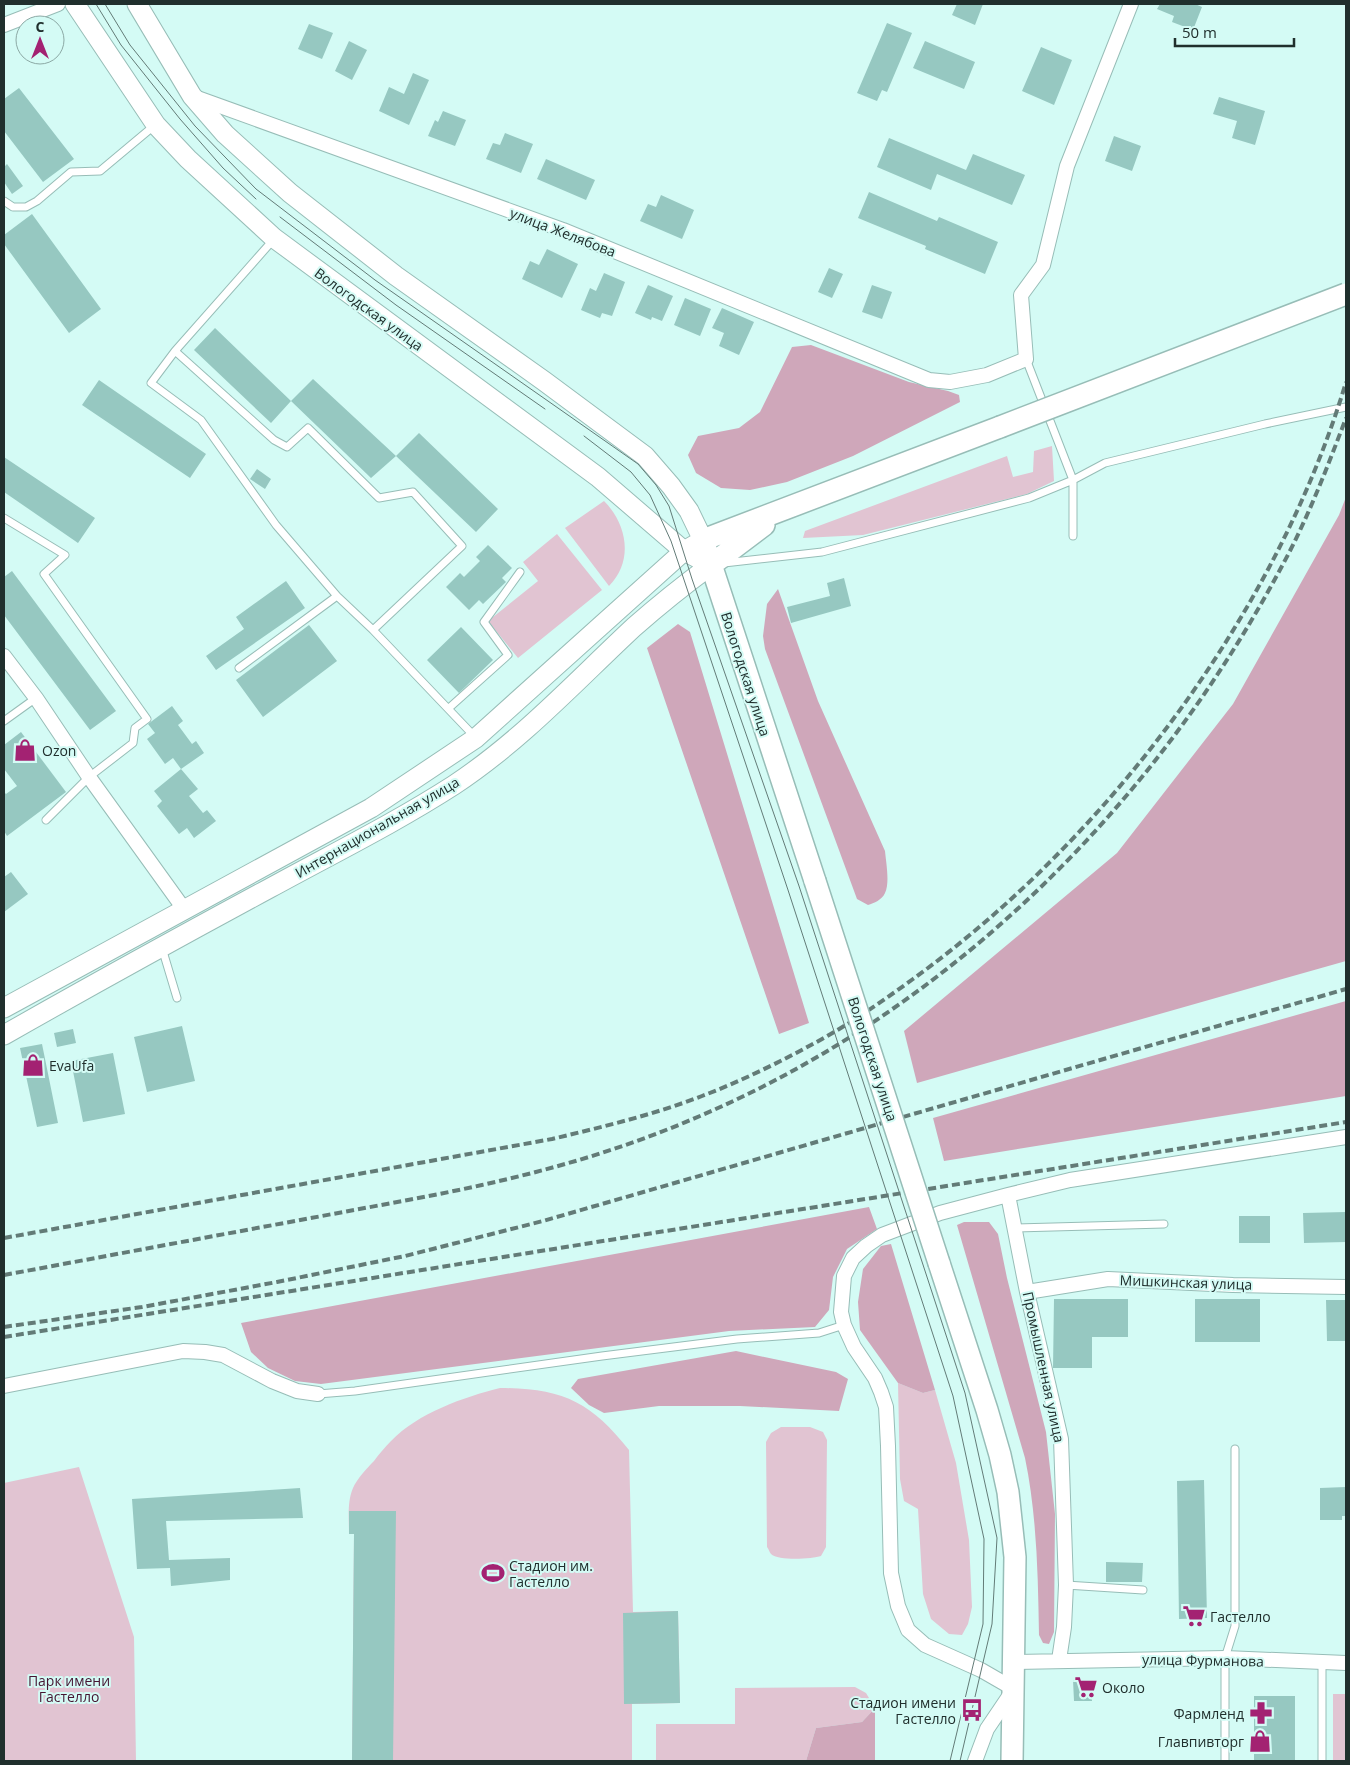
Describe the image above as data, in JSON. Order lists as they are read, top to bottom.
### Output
{
  "streets": {
    "main road": ["Вологодская улица", "Интернациональная улица"],
    "street": [
      "улица Желябова",
      "Мишкинская улица",
      "Промышленная улица",
      "улица Фурманова"
    ]
  },
  "crossings": [
    ["улица Желябова", "Вологодская улица"],
    ["Вологодская улица", "Интернациональная улица"],
    ["Вологодская улица", "улица Фурманова"],
    ["Мишкинская улица", "Промышленная улица"],
    ["Промышленная улица", "улица Фурманова"]
  ],
  "parks": ["Парк имени Гастелло"],
  "places": {
    "shop": ["Ozon", "EvaUfa", "Главпивторг"],
    "sports": ["Стадион им. Гастелло"],
    "supermarket": ["Гастелло", "Около"],
    "bus stop": ["Стадион имени Гастелло"],
    "pharmacy": ["Фармленд"]
  },
  "scale_bar": "50 m",
  "north": "top"
}
